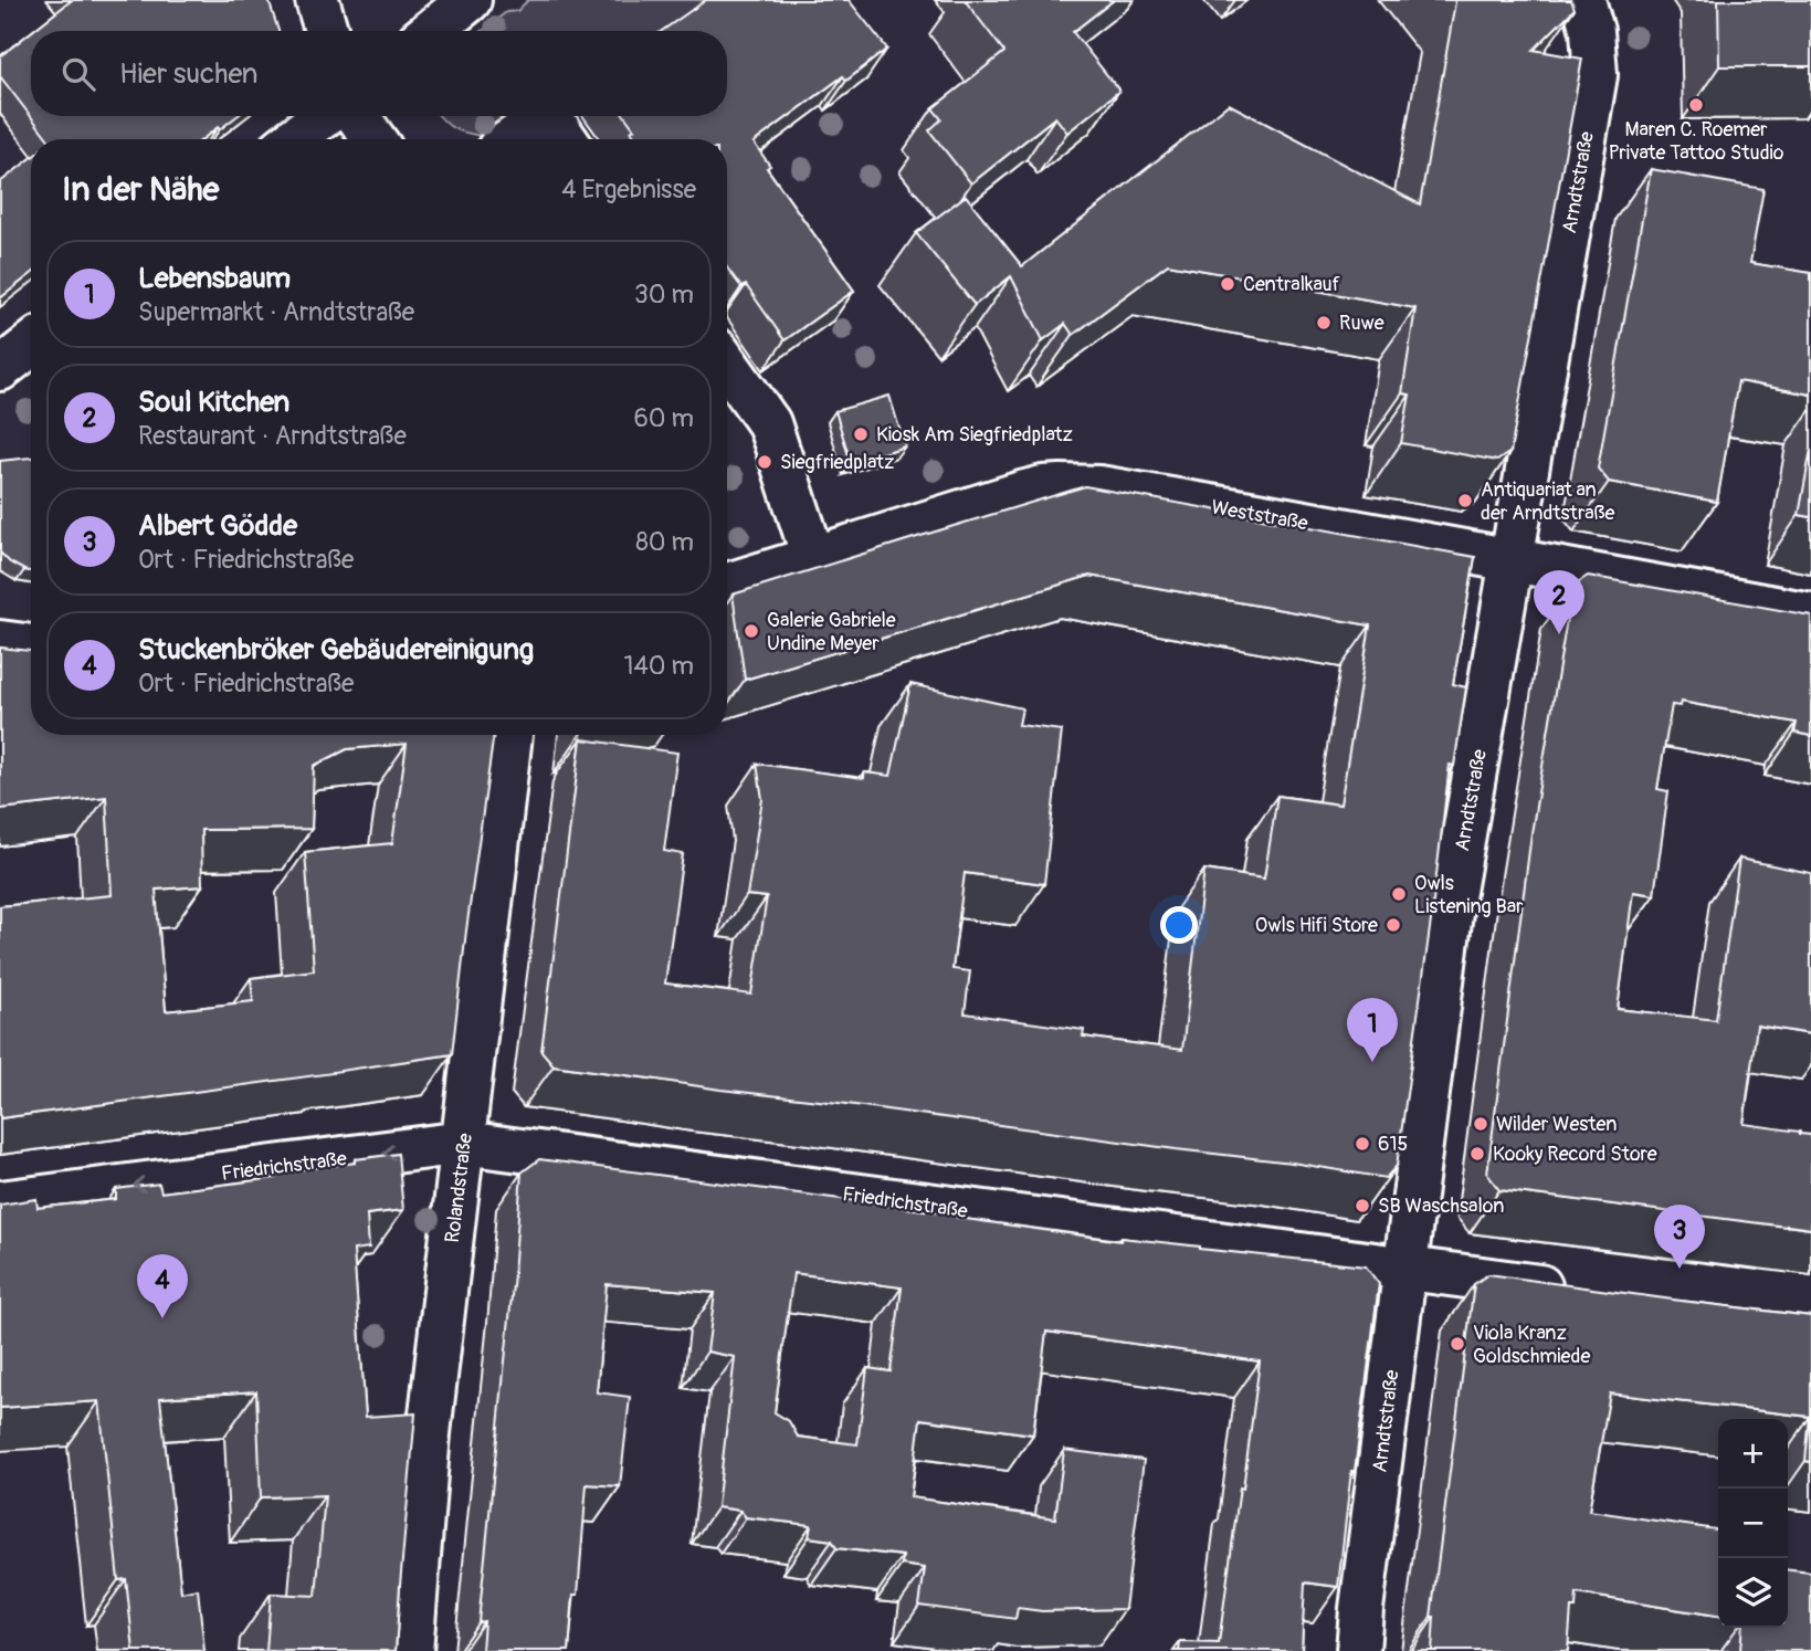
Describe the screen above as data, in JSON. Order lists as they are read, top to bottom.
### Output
{
  "streets": {
    "street": [
      "Arndtstraße",
      "Weststraße",
      "Friedrichstraße",
      "Rolandstraße"
    ]
  },
  "crossings": [
    ["Arndtstraße", "Weststraße"],
    ["Arndtstraße", "Friedrichstraße"],
    ["Friedrichstraße", "Rolandstraße"]
  ],
  "places": [
    "Maren C. Roemer Private Tattoo Studio",
    "Centralkauf",
    "Ruwe",
    "Kiosk Am Siegfriedplatz",
    "Siegfriedplatz",
    "Antiquariat an der Arndtstraße",
    "Galerie Gabriele Undine Meyer",
    "Owls Listening Bar",
    "Owls Hifi Store",
    "Wilder Westen",
    "615",
    "Kooky Record Store",
    "SB Waschsalon",
    "Viola Kranz Goldschmiede"
  ],
  "page": {
    "search": "Hier suchen",
    "heading": ["In der Nähe", "4 Ergebnisse"],
    "list": [
      {
        "mark": "1",
        "name": "Lebensbaum",
        "note": "Supermarkt · Arndtstraße",
        "value": "30 m"
      },
      {
        "mark": "2",
        "name": "Soul Kitchen",
        "note": "Restaurant · Arndtstraße",
        "value": "60 m"
      },
      {
        "mark": "3",
        "name": "Albert Gödde",
        "note": "Ort · Friedrichstraße",
        "value": "80 m"
      },
      {
        "mark": "4",
        "name": "Stuckenbröker Gebäudereinigung",
        "note": "Ort · Friedrichstraße",
        "value": "140 m"
      }
    ],
    "pins": [
      "2",
      "1",
      "3",
      "4"
    ],
    "map_buttons": ["+", "−"]
  }
}
